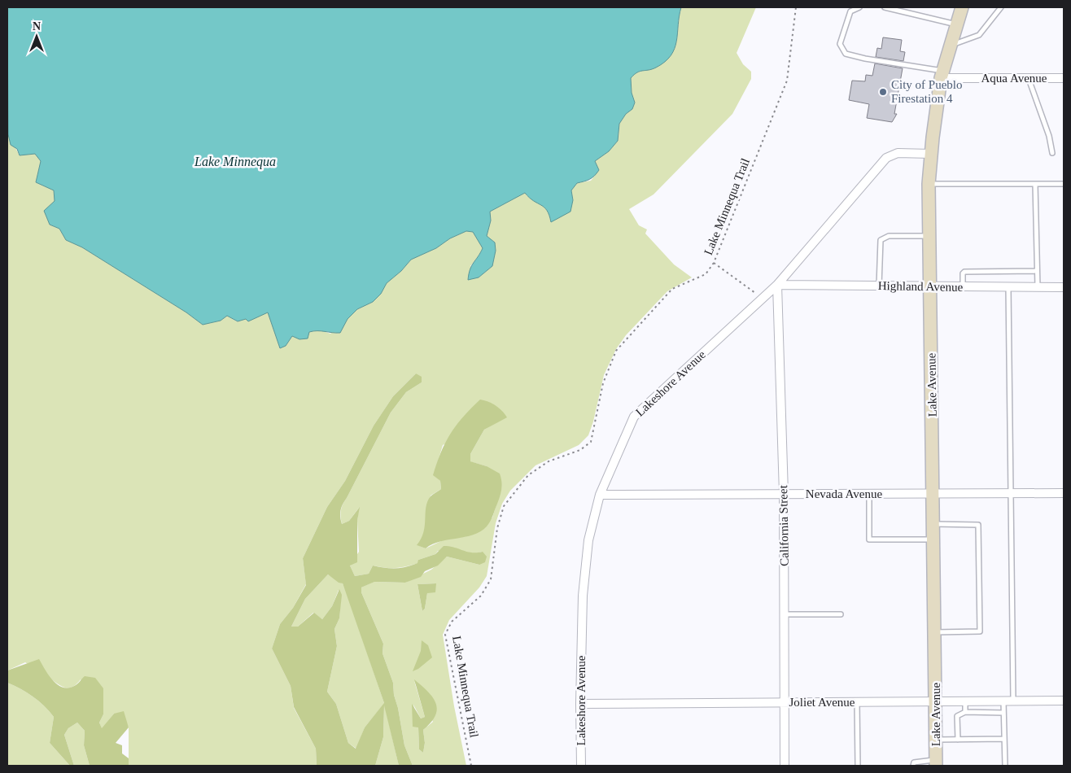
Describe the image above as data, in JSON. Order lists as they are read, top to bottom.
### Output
{
  "streets": {
    "main road": ["Lake Avenue"],
    "street": [
      "Aqua Avenue",
      "Highland Avenue",
      "Lakeshore Avenue",
      "Nevada Avenue",
      "California Street",
      "Joliet Avenue"
    ],
    "path": ["Lake Minnequa Trail"]
  },
  "crossings": [
    ["Aqua Avenue", "Lake Avenue"],
    ["Highland Avenue", "Lakeshore Avenue"],
    ["Highland Avenue", "Lake Avenue"],
    ["Highland Avenue", "California Street"],
    ["Lakeshore Avenue", "Lake Avenue"],
    ["Lakeshore Avenue", "Nevada Avenue"],
    ["Lakeshore Avenue", "California Street"],
    ["Lakeshore Avenue", "Joliet Avenue"],
    ["Lake Avenue", "Nevada Avenue"],
    ["Lake Avenue", "Joliet Avenue"],
    ["Nevada Avenue", "California Street"],
    ["California Street", "Joliet Avenue"]
  ],
  "water": ["Lake Minnequa"],
  "places": ["City of Pueblo Firestation 4"],
  "north": "top"
}
